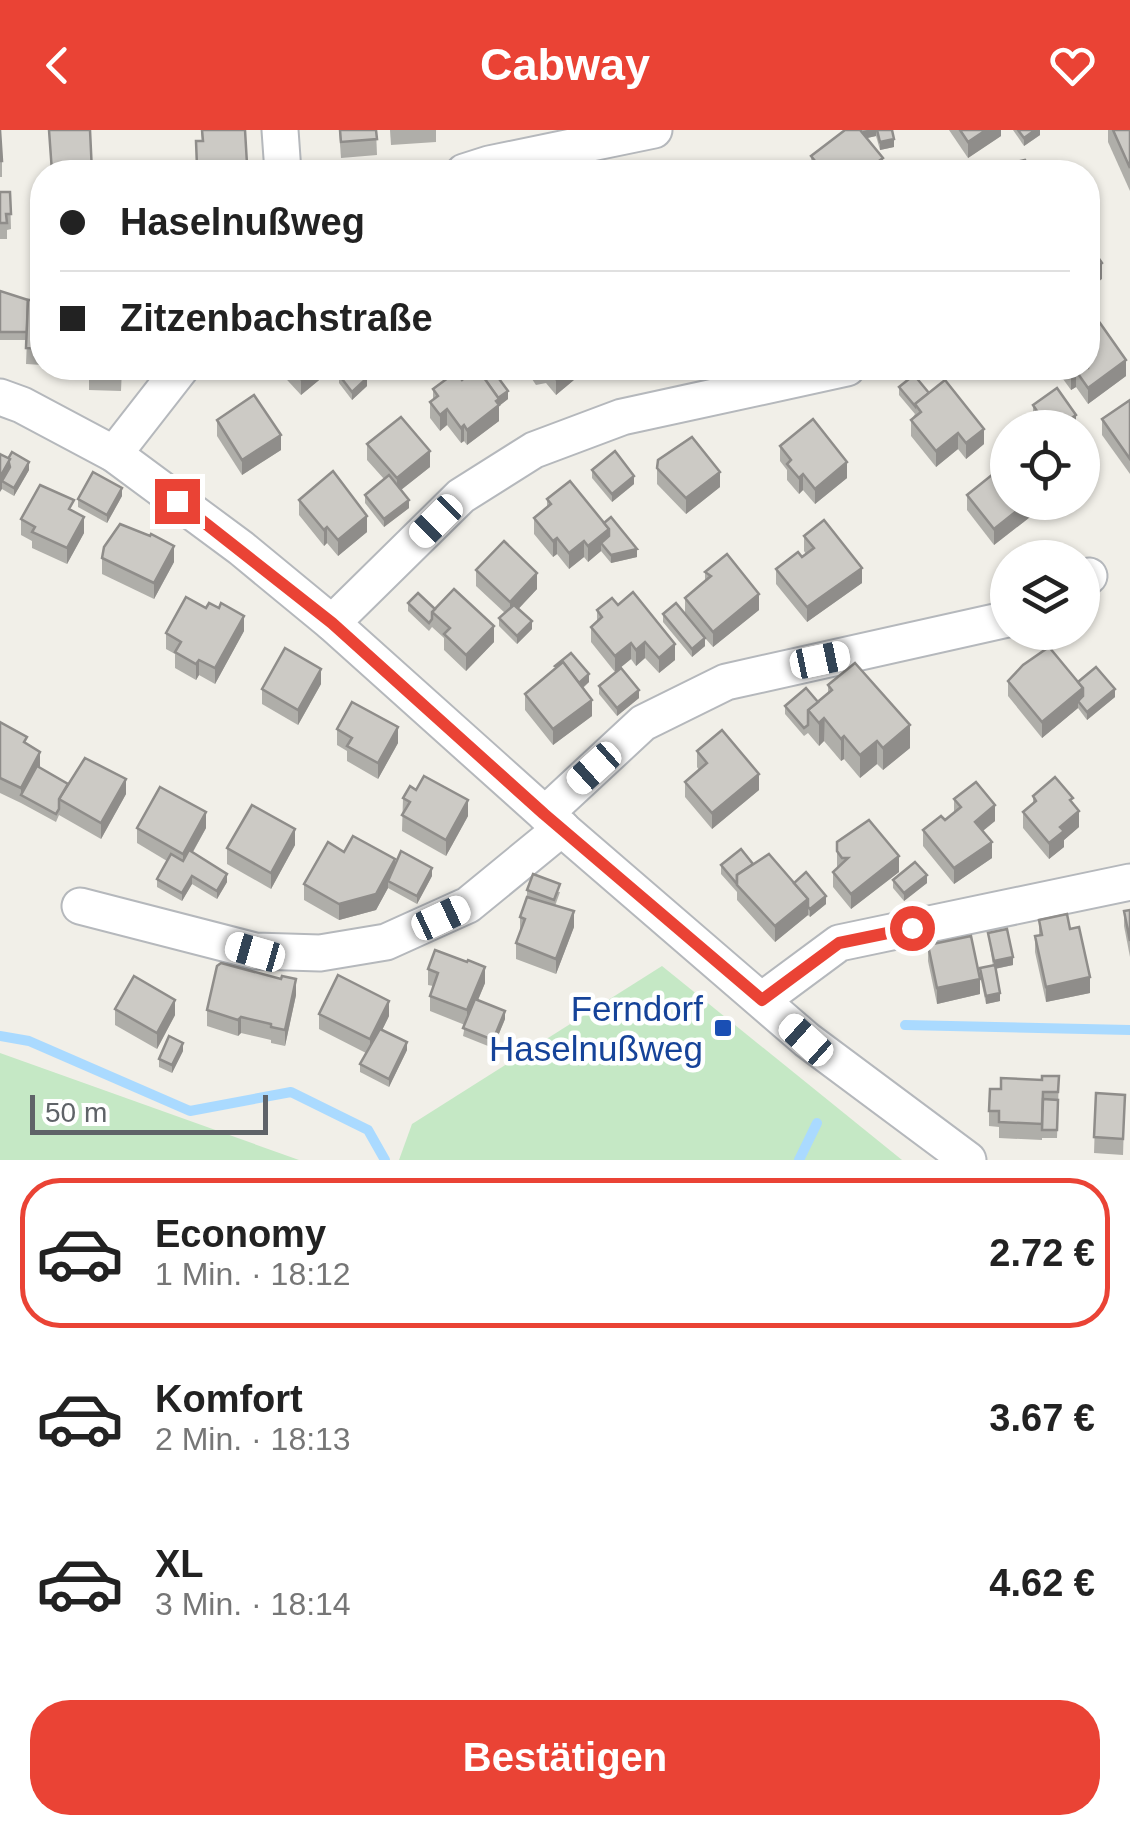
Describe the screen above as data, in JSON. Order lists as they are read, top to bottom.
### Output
{
  "places": {
    "transit": ["Ferndorf Haselnußweg"]
  },
  "scale_bar": "50 m",
  "page": {
    "header": "Cabway",
    "banner": ["Haselnußweg", "Zitzenbachstraße"],
    "scale": "50 m",
    "list": [
      {
        "name": "Economy",
        "note": "1 Min. · 18:12",
        "value": "2.72 €"
      },
      {
        "name": "Komfort",
        "note": "2 Min. · 18:13",
        "value": "3.67 €"
      },
      {
        "name": "XL",
        "note": "3 Min. · 18:14",
        "value": "4.62 €"
      }
    ],
    "buttons": "Bestätigen"
  }
}
